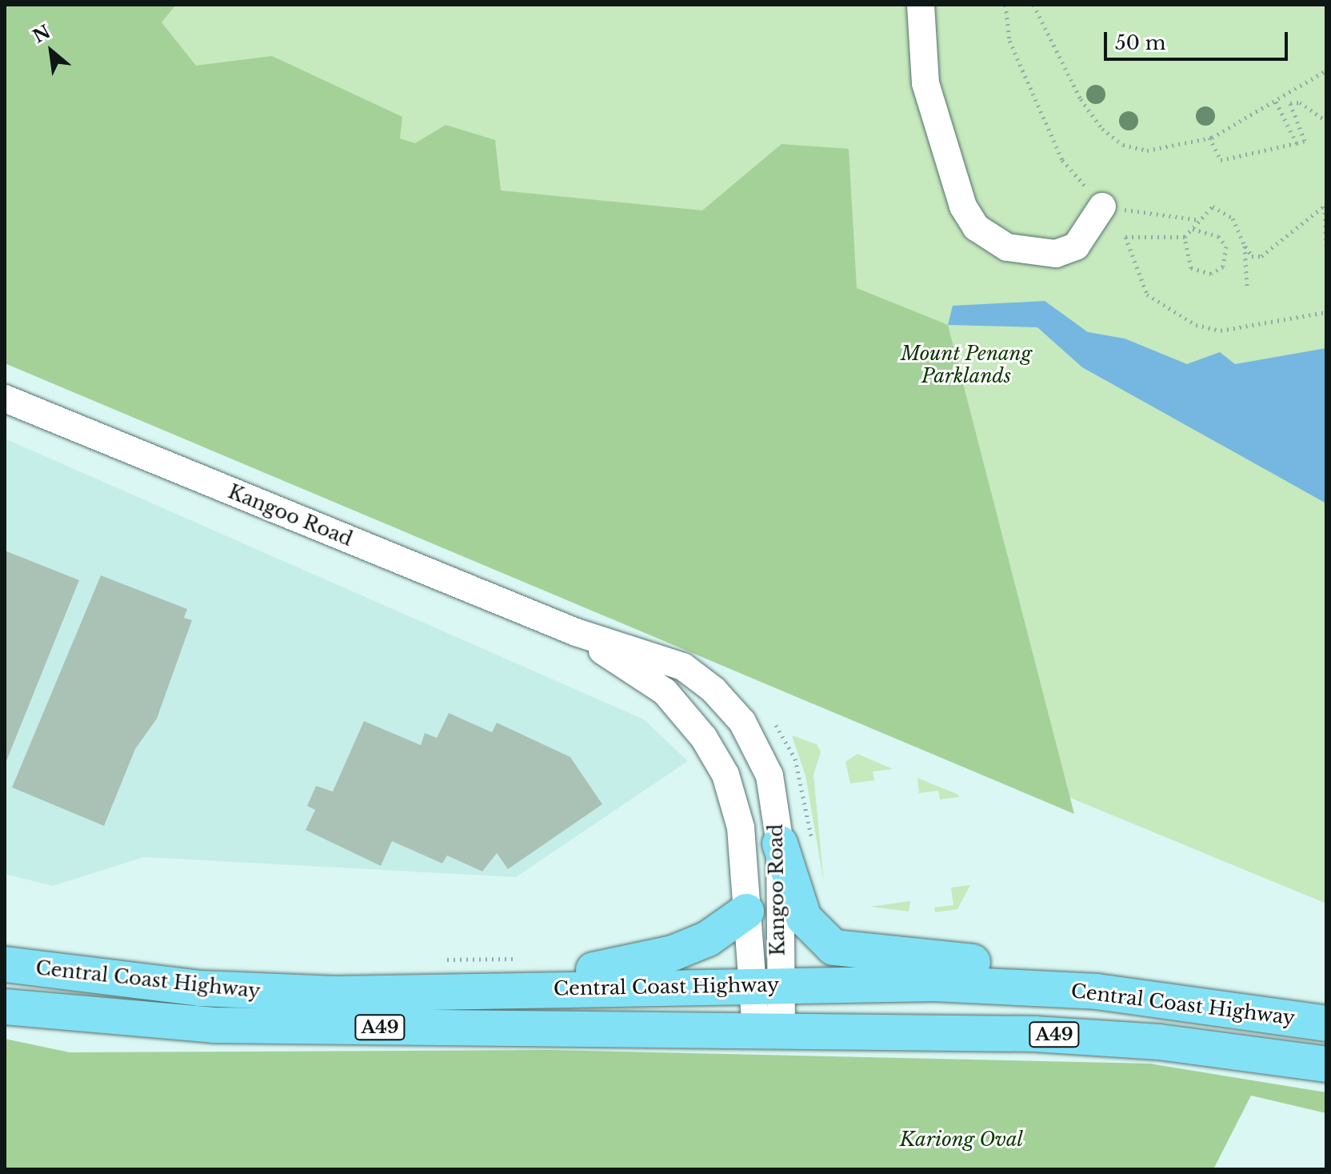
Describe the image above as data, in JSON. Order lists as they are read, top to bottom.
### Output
{
  "streets": {
    "highway": ["Central Coast Highway", "A49"],
    "street": ["Kangoo Road"]
  },
  "crossings": [
    ["Kangoo Road", "Central Coast Highway"]
  ],
  "parks": ["Mount Penang Parklands", "Kariong Oval"],
  "scale_bar": "50 m",
  "north": "top left"
}
